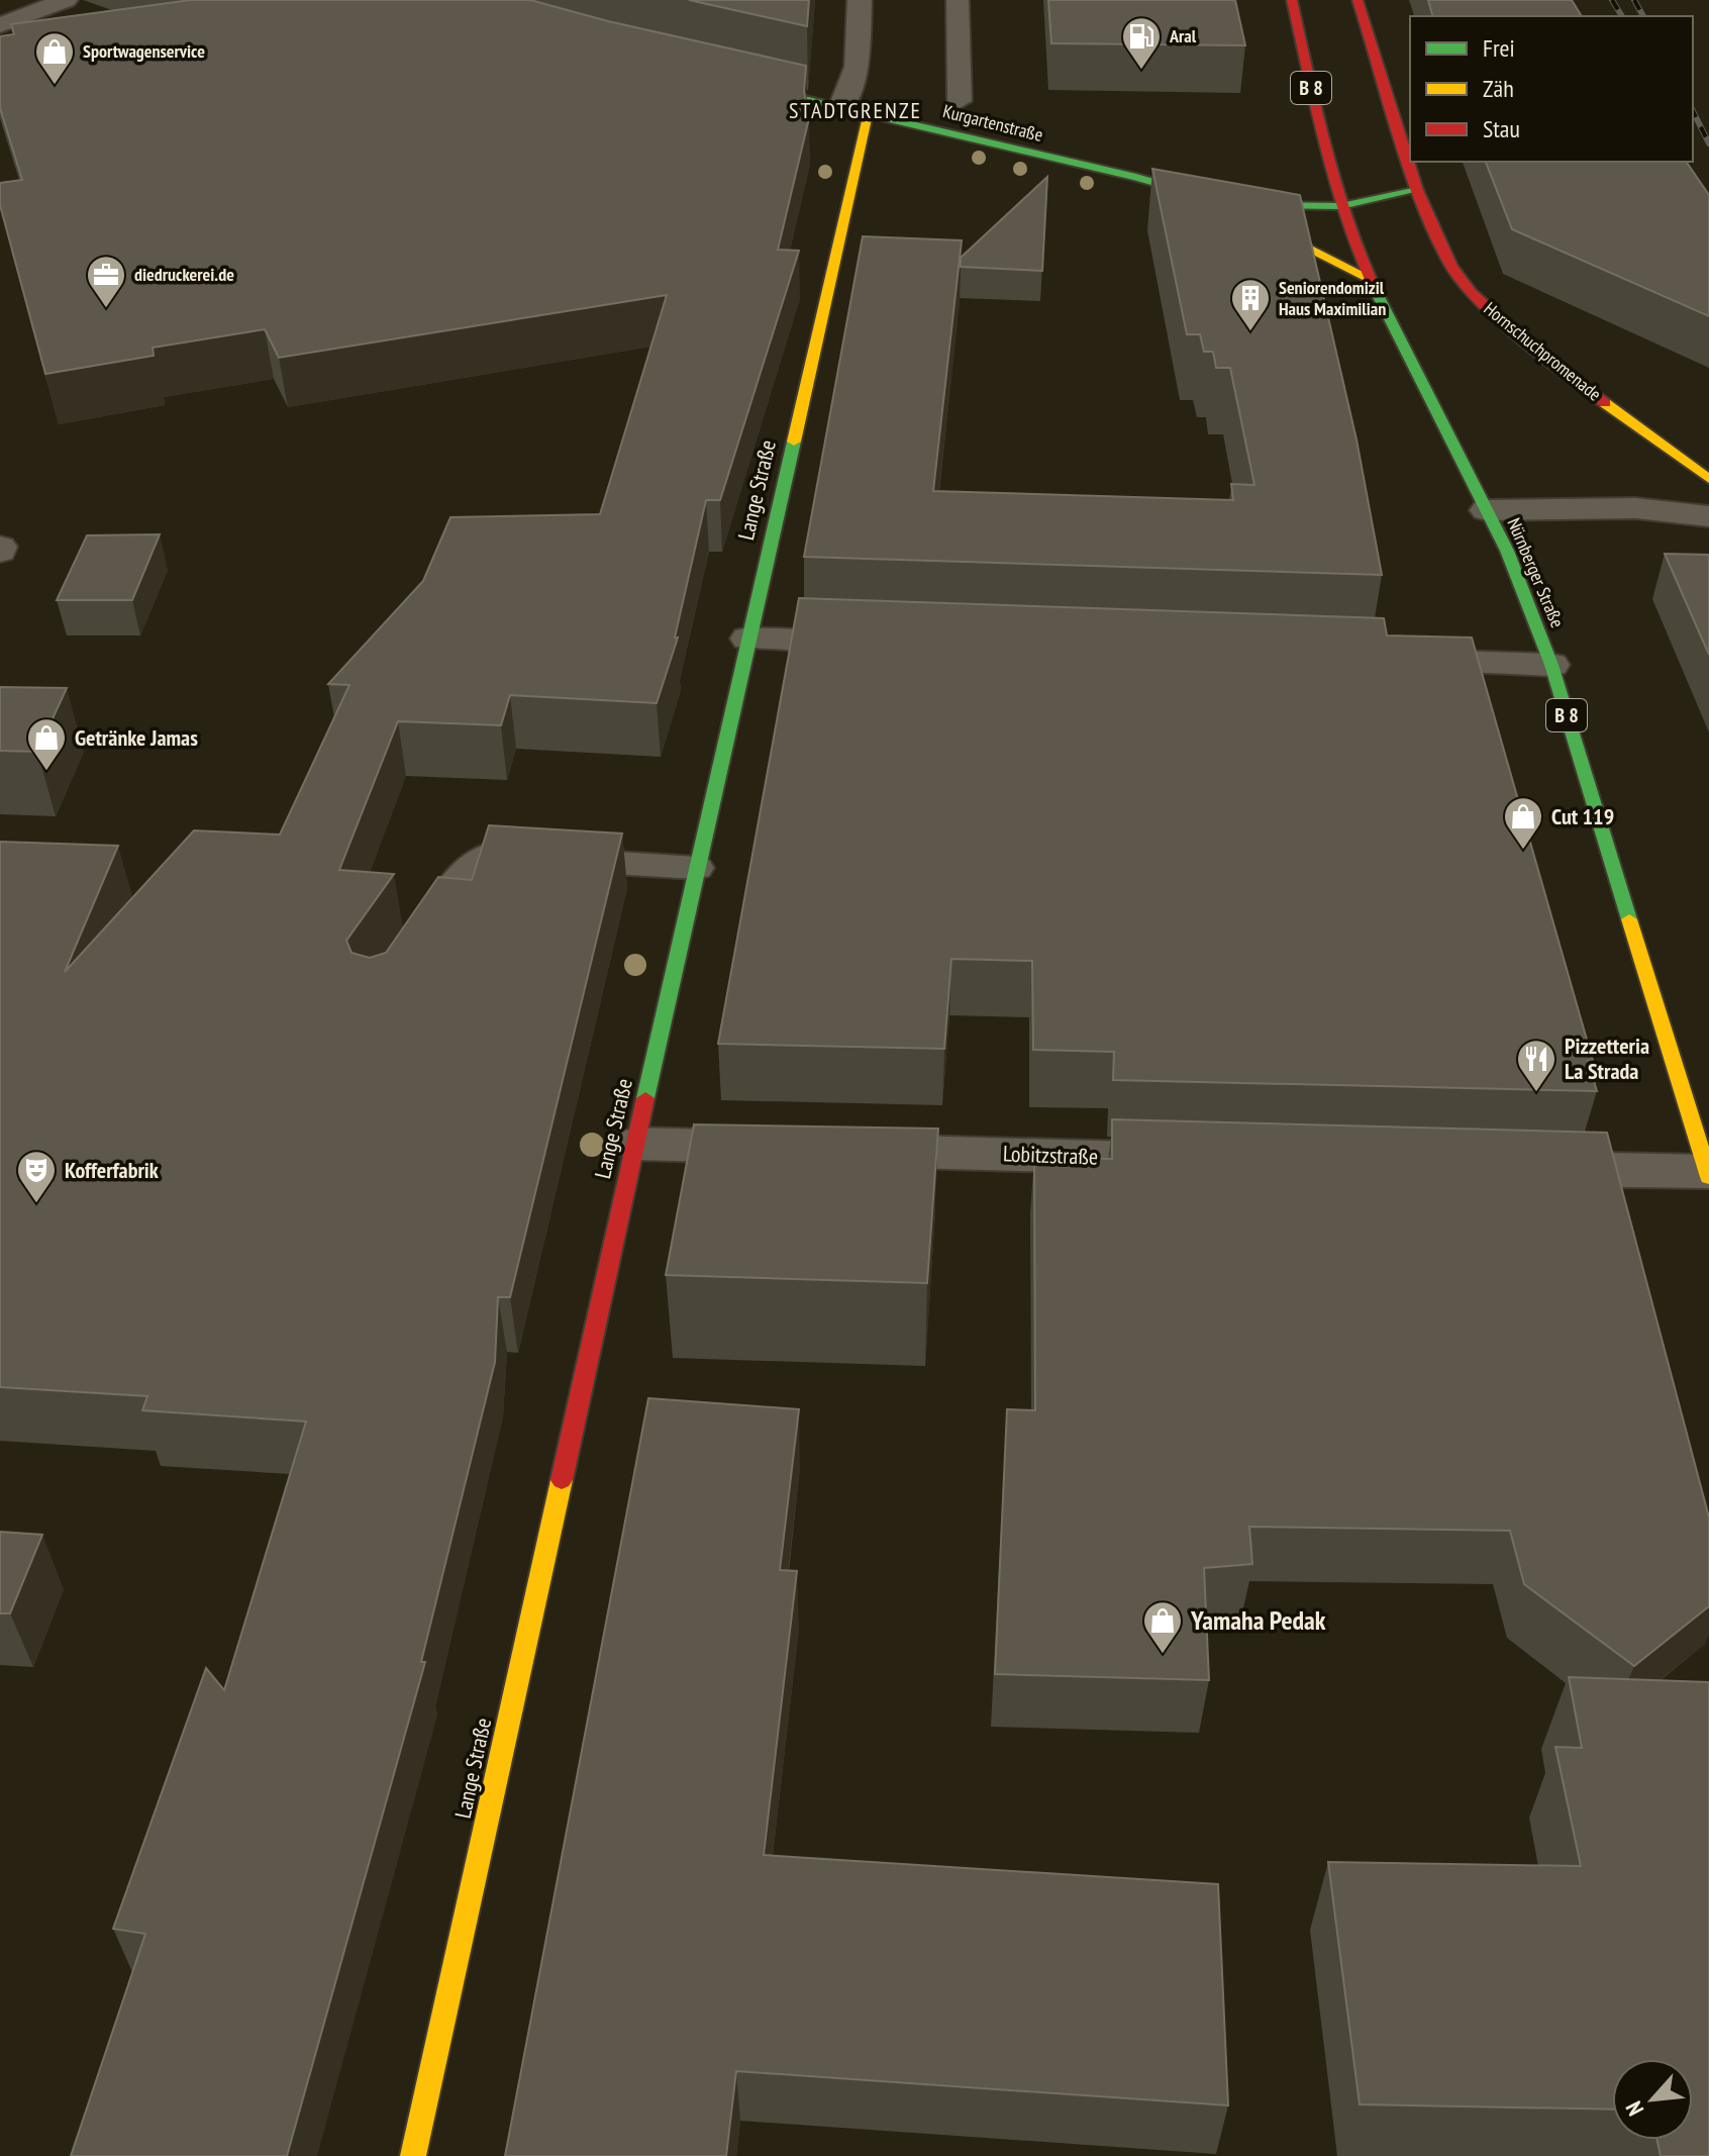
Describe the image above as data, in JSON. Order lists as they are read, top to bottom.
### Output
{
  "streets": {
    "street": [
      "B 8",
      "Kurgartenstraße",
      "Hornschuchpromenade",
      "Lange Straße",
      "Nürnberger Straße",
      "Lobitzstraße"
    ]
  },
  "crossings": [
    ["Kurgartenstraße", "Hornschuchpromenade"],
    ["Kurgartenstraße", "Lange Straße"],
    ["Kurgartenstraße", "Nürnberger Straße"],
    ["Lange Straße", "Lobitzstraße"]
  ],
  "districts": ["STADTGRENZE"],
  "places": {
    "fuel station": ["Aral"],
    "shop": [
      "Sportwagenservice",
      "Getränke Jamas",
      "Cut 119",
      "Yamaha Pedak"
    ],
    "office": ["diedruckerei.de"],
    "building": ["Seniorendomizil Haus Maximilian"],
    "restaurant": ["Pizzetteria La Strada"],
    "theatre": ["Kofferfabrik"]
  },
  "legend": ["Frei", "Zäh", "Stau"],
  "north": "bottom left"
}
